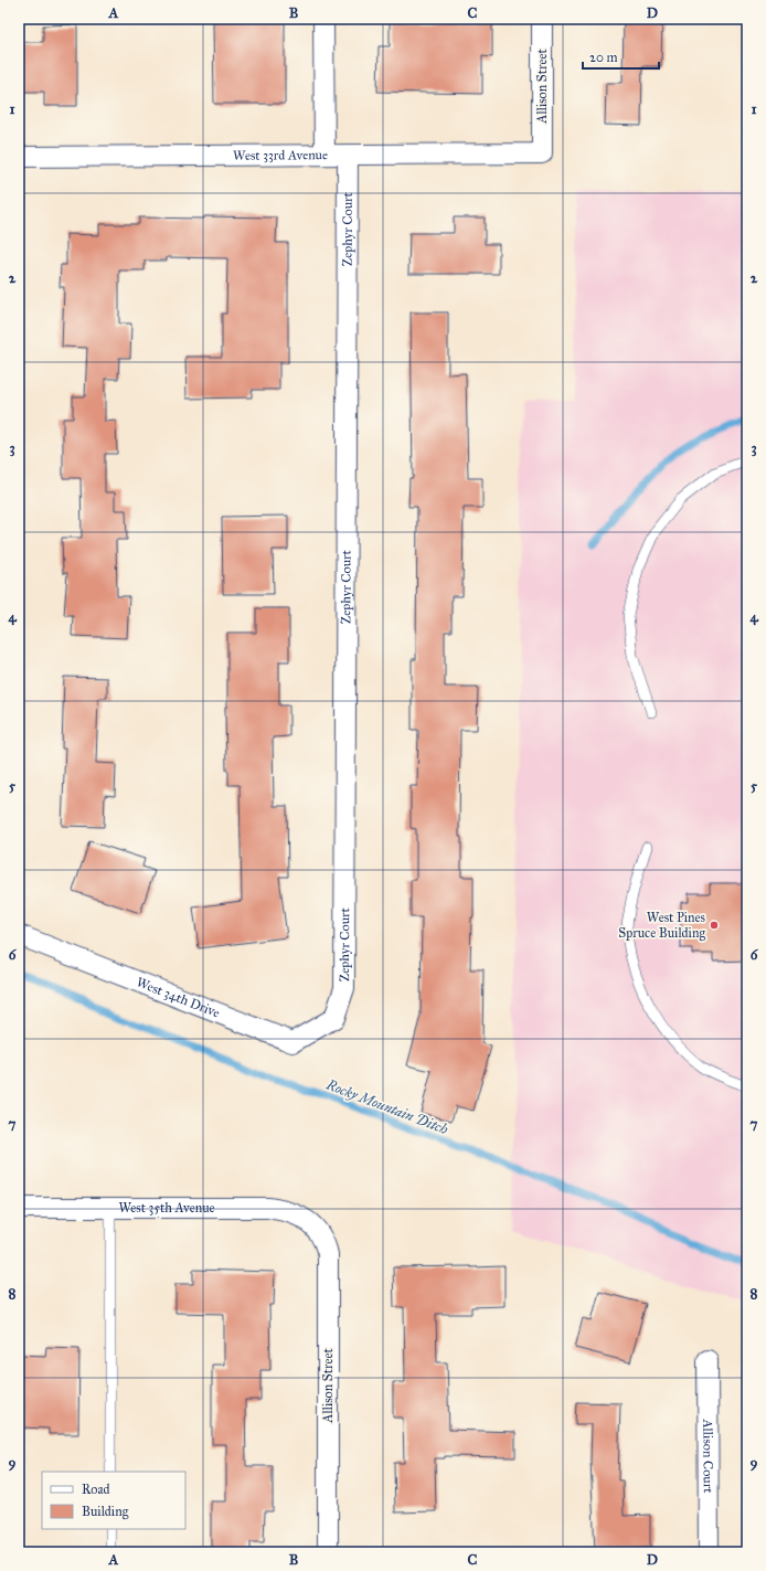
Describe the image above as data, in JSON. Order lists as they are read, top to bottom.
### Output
{
  "streets": {
    "street": [
      "Allison Street",
      "West 33rd Avenue",
      "Zephyr Court",
      "West 34th Drive",
      "West 35th Avenue",
      "Allison Court"
    ]
  },
  "crossings": [
    ["Allison Street", "West 33rd Avenue"],
    ["Allison Street", "West 35th Avenue"],
    ["West 33rd Avenue", "Zephyr Court"],
    ["Zephyr Court", "West 34th Drive"]
  ],
  "water": ["Rocky Mountain Ditch"],
  "places": ["West Pines Spruce Building"],
  "legend": ["Road", "Building"],
  "scale_bar": "20 m",
  "grid": {
    "columns": [
      "A",
      "B",
      "C",
      "D"
    ],
    "rows": [
      "1",
      "2",
      "3",
      "4",
      "5",
      "6",
      "7",
      "8",
      "9"
    ]
  }
}
